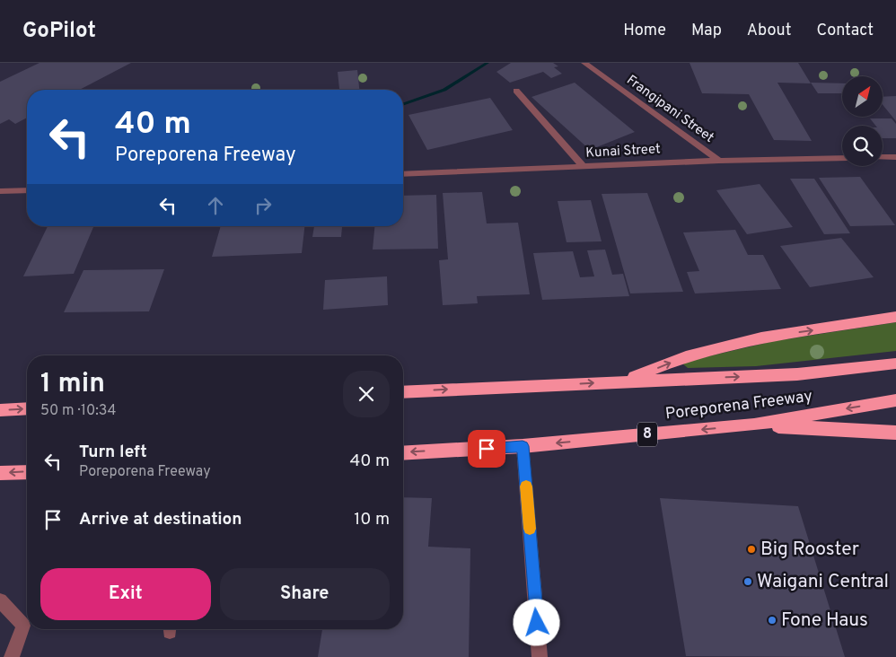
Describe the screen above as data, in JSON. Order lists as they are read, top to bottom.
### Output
{
  "streets": {
    "highway": ["Poreporena Freeway", "8"],
    "street": ["Frangipani Street", "Kunai Street"]
  },
  "crossings": [
    ["Frangipani Street", "Kunai Street"]
  ],
  "places": ["Big Rooster", "Waigani Central", "Fone Haus"],
  "north": "top right",
  "page": {
    "header": "GoPilot",
    "nav": [
      "Home",
      "Map",
      "About",
      "Contact"
    ],
    "turn": ["40 m", "Poreporena Freeway"],
    "heading": ["1 min", "50 m · 10:34"],
    "list": [
      {
        "name": "Turn left",
        "note": "Poreporena Freeway",
        "value": "40 m"
      },
      {
        "name": "Arrive at destination",
        "value": "10 m"
      }
    ],
    "buttons": ["Exit", "Share"]
  }
}
